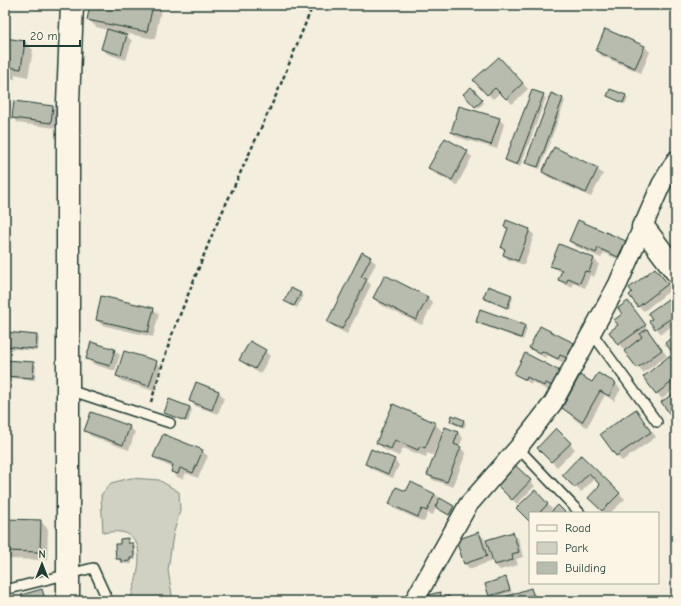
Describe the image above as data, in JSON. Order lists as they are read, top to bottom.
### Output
{
  "legend": ["Road", "Park", "Building"],
  "scale_bar": "20 m",
  "north": "top"
}
